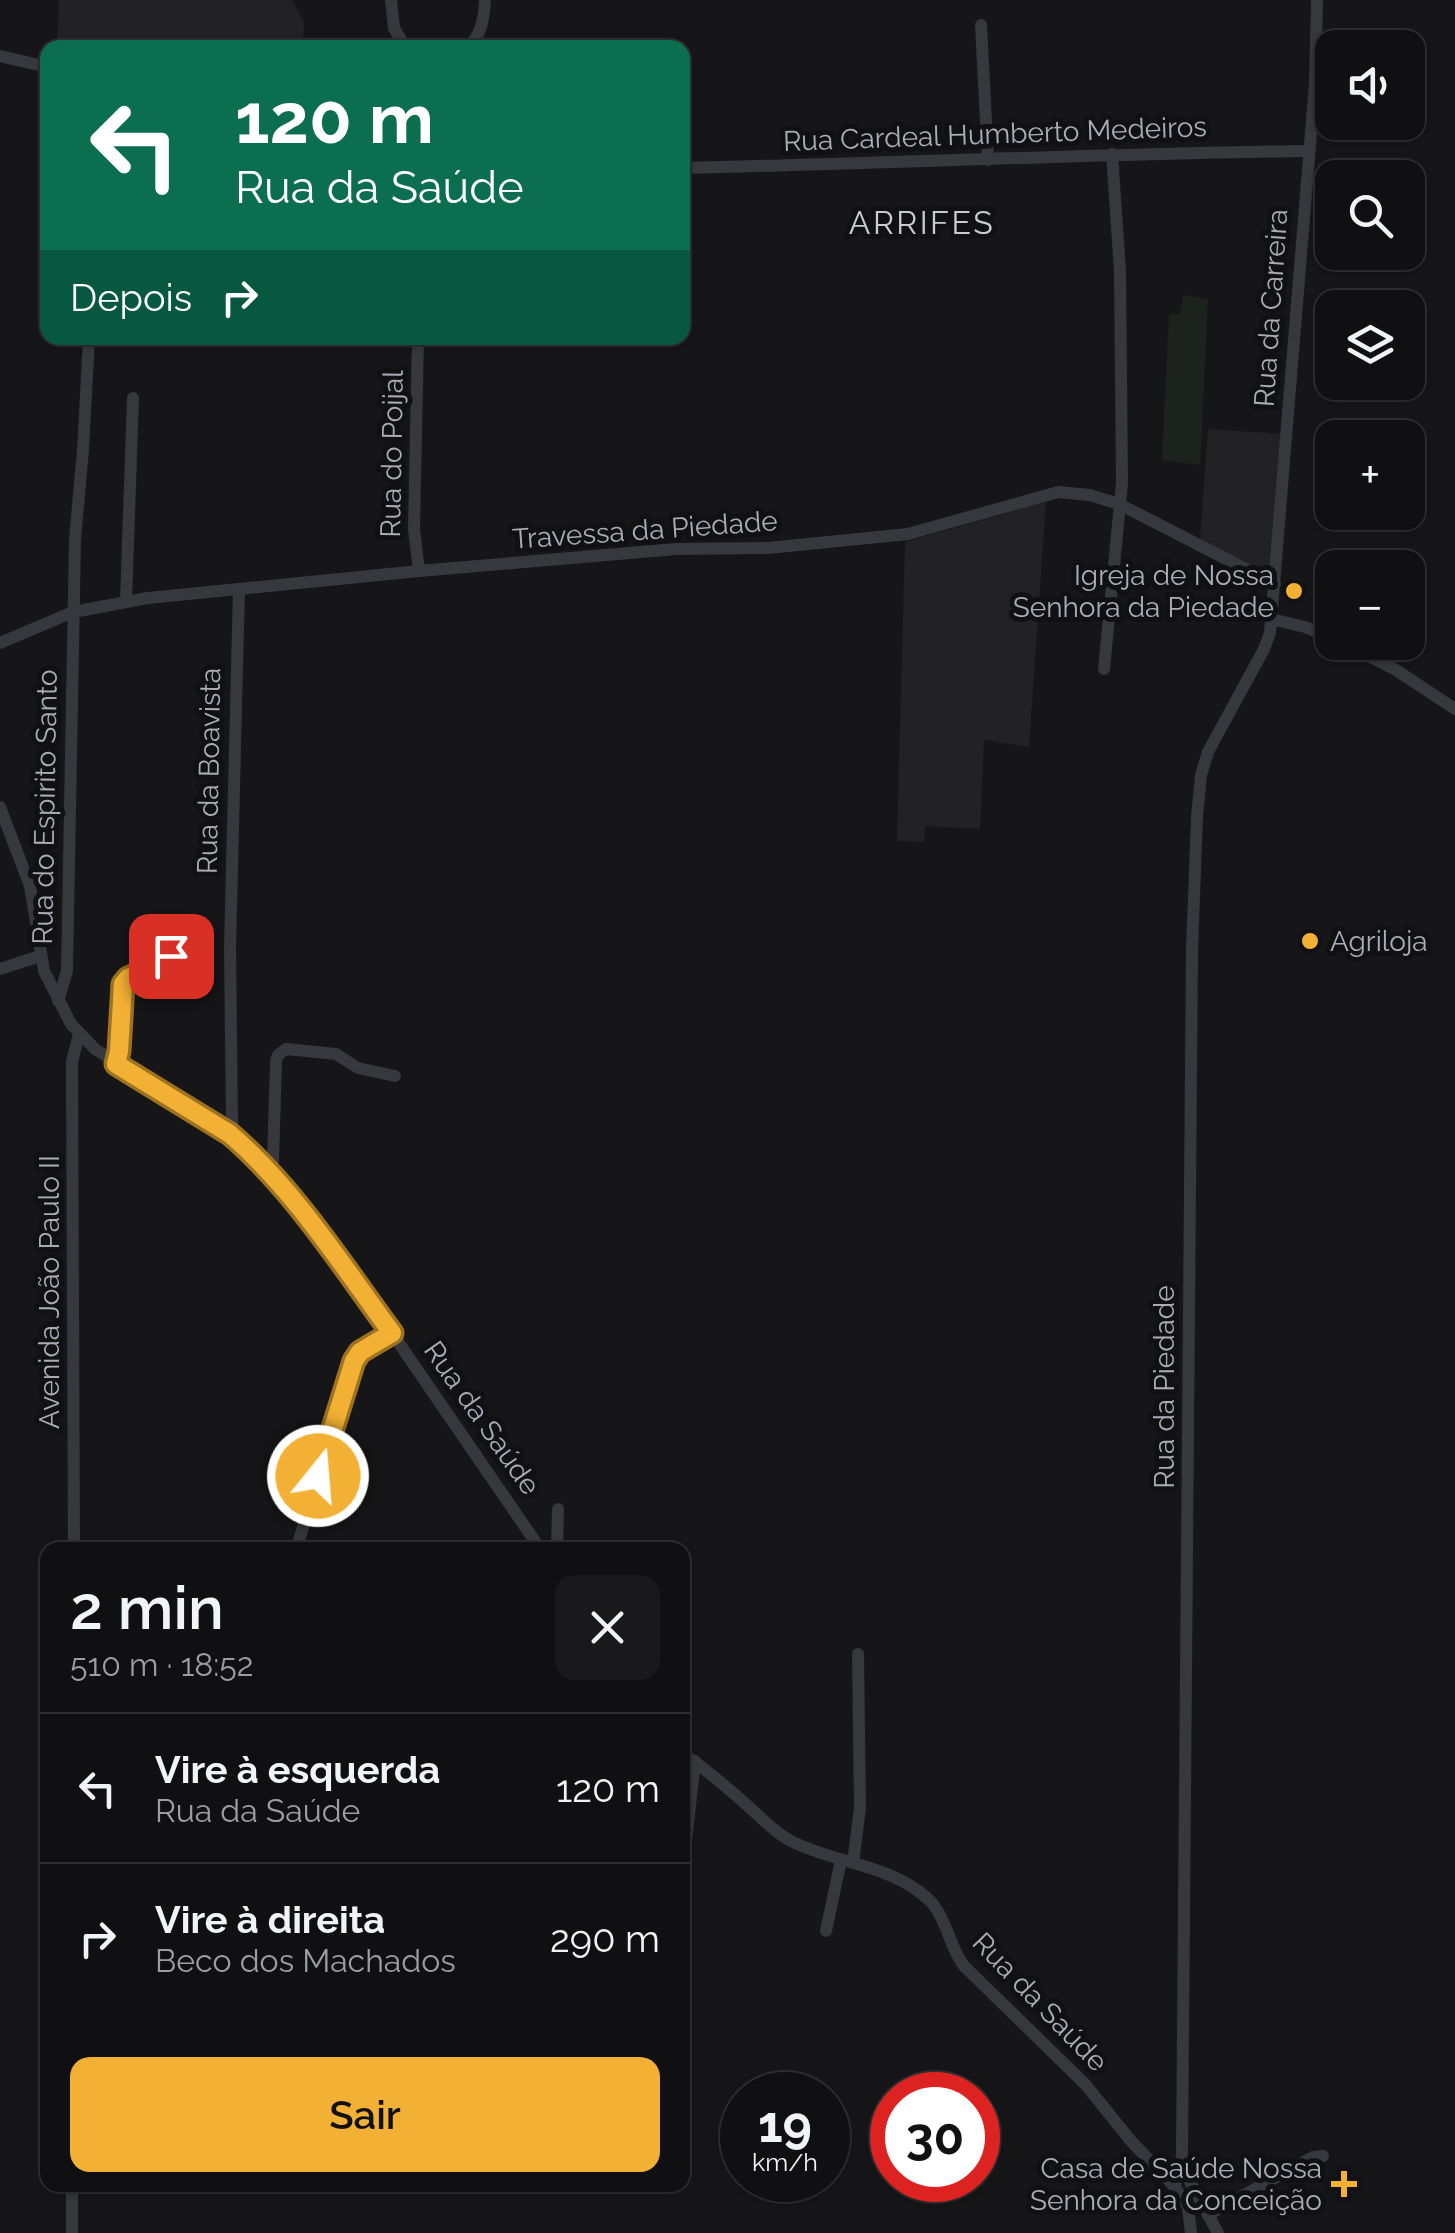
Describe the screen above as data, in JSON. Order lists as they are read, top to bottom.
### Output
{
  "streets": {
    "street": [
      "Rua Cardeal Humberto Medeiros",
      "Rua da Carreira",
      "Rua do Poijal",
      "Travessa da Piedade",
      "Rua da Boavista",
      "Rua do Espirito Santo",
      "Avenida João Paulo II",
      "Rua da Piedade",
      "Rua da Saúde"
    ]
  },
  "crossings": [
    ["Rua Cardeal Humberto Medeiros", "Rua da Carreira"],
    ["Rua da Carreira", "Travessa da Piedade"],
    ["Rua da Carreira", "Rua da Piedade"],
    ["Rua do Poijal", "Travessa da Piedade"],
    ["Travessa da Piedade", "Rua da Boavista"],
    ["Travessa da Piedade", "Rua do Espirito Santo"],
    ["Rua da Boavista", "Rua da Saúde"],
    ["Rua do Espirito Santo", "Rua da Saúde"],
    ["Avenida João Paulo II", "Rua da Saúde"]
  ],
  "districts": ["ARRIFES"],
  "places": {
    "other": ["Igreja de Nossa Senhora da Piedade", "Agriloja"],
    "health": ["Casa de Saúde Nossa Senhora da Conceição"]
  },
  "page": {
    "map_buttons": ["+", "−"],
    "turn": ["120 m", "Rua da Saúde"],
    "then": "Depois",
    "heading": ["2 min", "510 m · 18:52"],
    "list": [
      {
        "name": "Vire à esquerda",
        "note": "Rua da Saúde",
        "value": "120 m"
      },
      {
        "name": "Vire à direita",
        "note": "Beco dos Machados",
        "value": "290 m"
      }
    ],
    "buttons": "Sair",
    "speed": "19 km/h",
    "limit": "30"
  }
}
